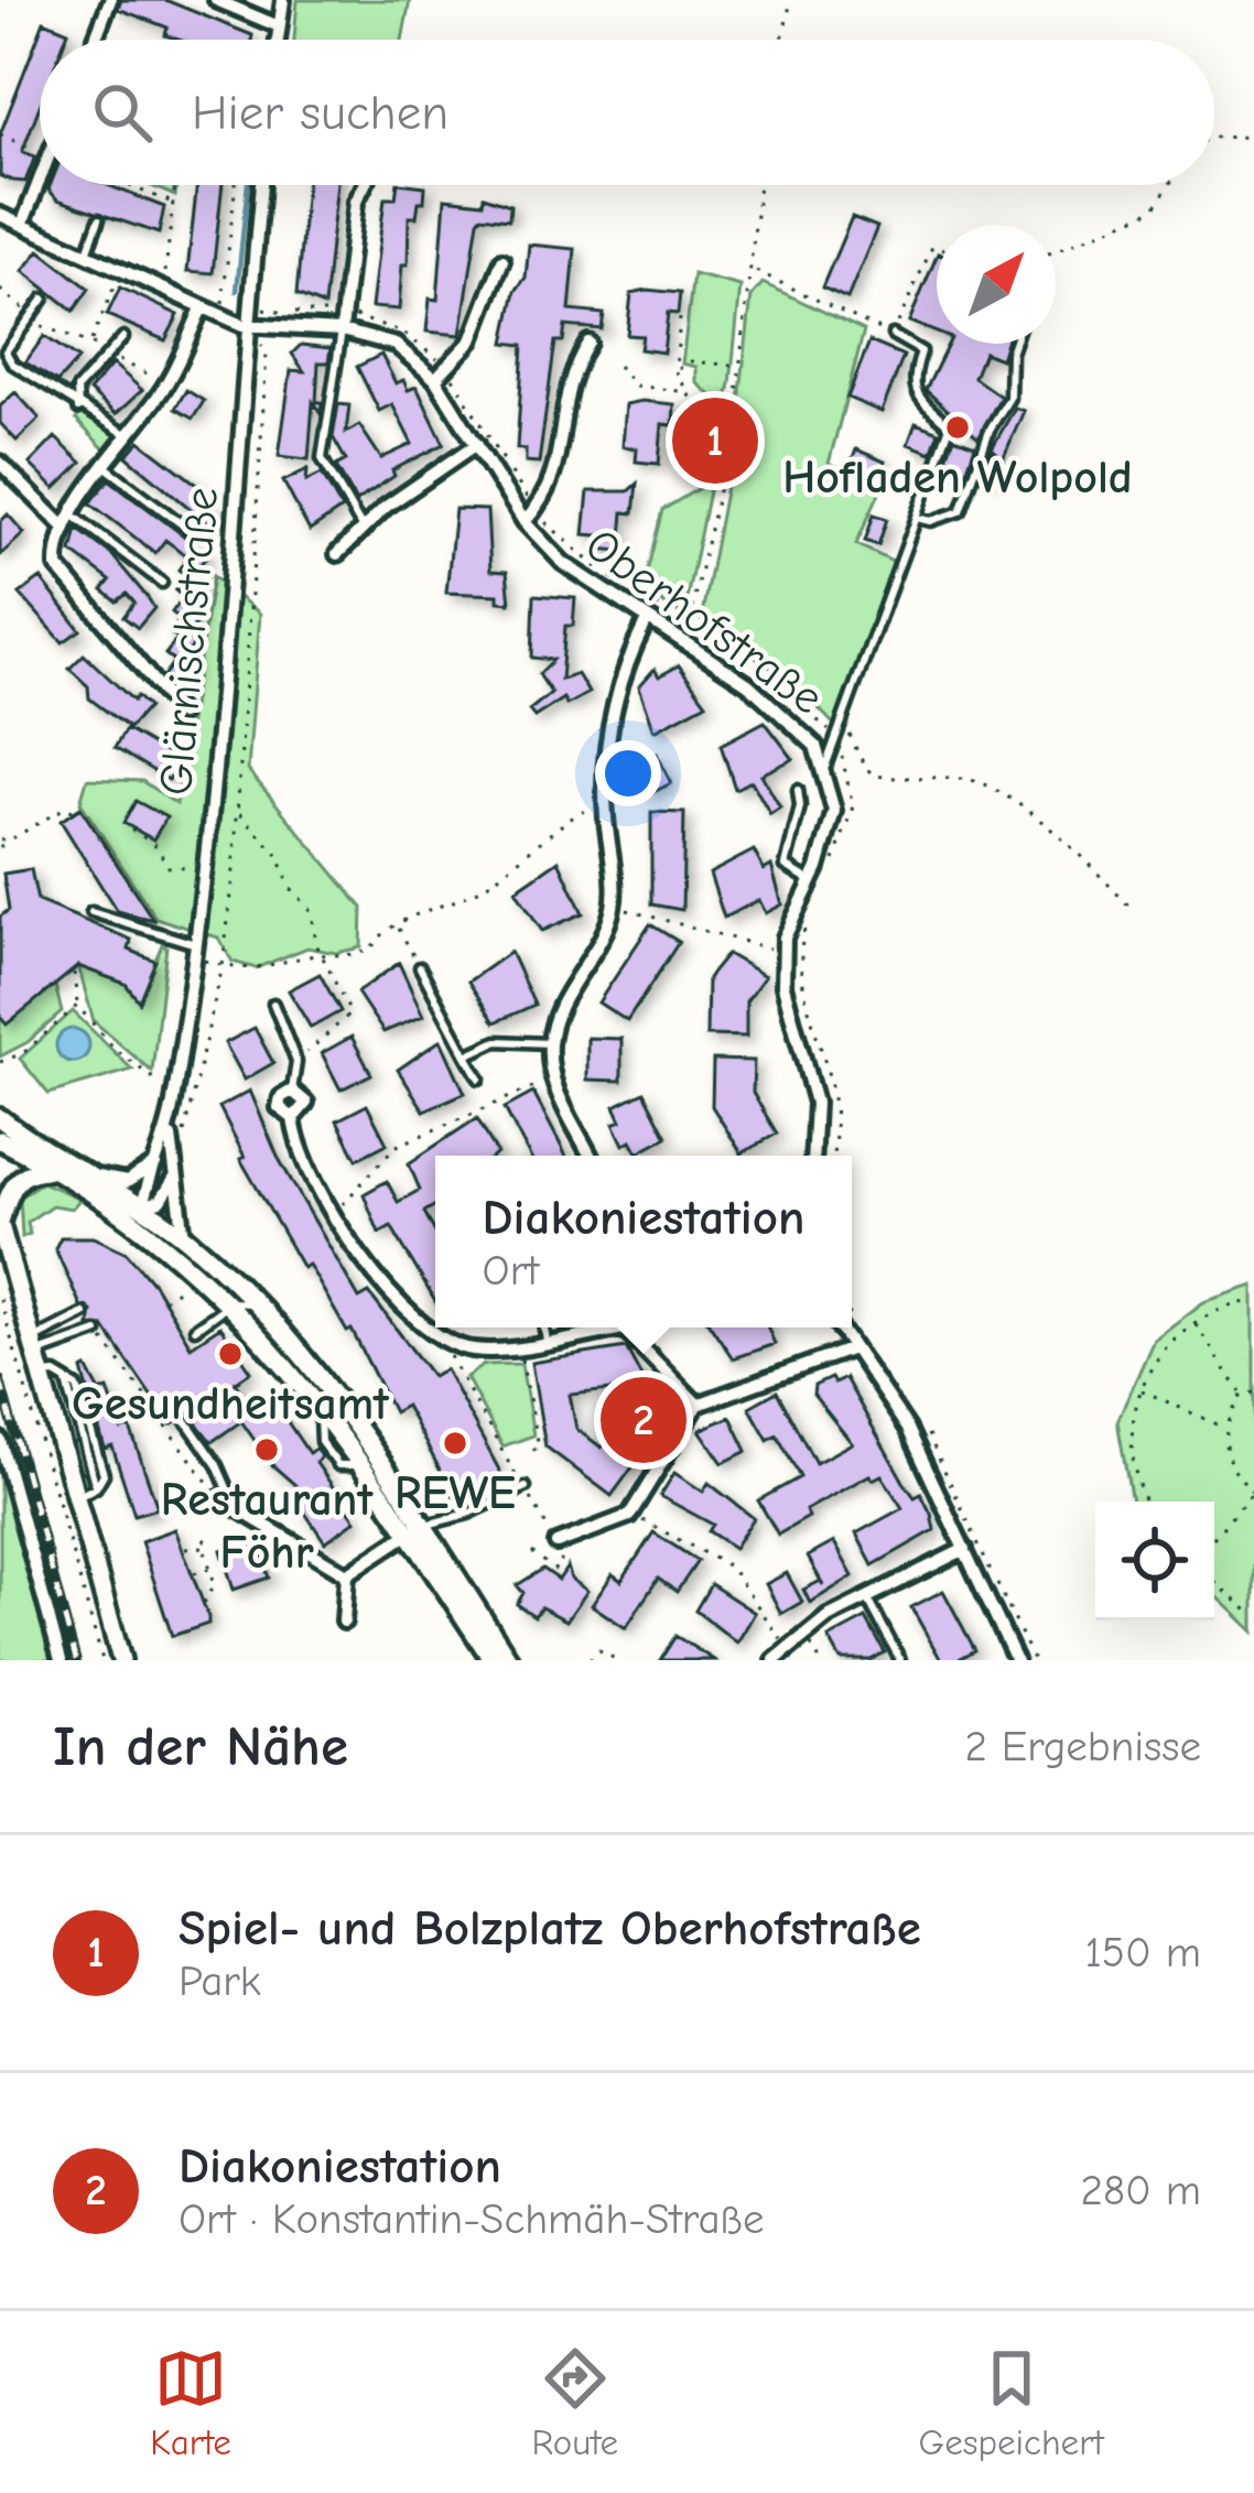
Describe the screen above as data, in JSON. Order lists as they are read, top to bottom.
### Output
{
  "streets": {
    "street": ["Oberhofstraße", "Glärnischstraße"]
  },
  "crossings": [
    ["Oberhofstraße", "Glärnischstraße"]
  ],
  "places": [
    "Hofladen Wolpold",
    "Gesundheitsamt",
    "REWE",
    "Restaurant Föhr"
  ],
  "north": "top right",
  "page": {
    "search": "Hier suchen",
    "pins": ["1", "2"],
    "popup": ["Diakoniestation", "Ort"],
    "heading": ["In der Nähe", "2 Ergebnisse"],
    "list": [
      {
        "mark": "1",
        "name": "Spiel- und Bolzplatz Oberhofstraße",
        "note": "Park",
        "value": "150 m"
      },
      {
        "mark": "2",
        "name": "Diakoniestation",
        "note": "Ort · Konstantin-Schmäh-Straße",
        "value": "280 m"
      }
    ],
    "nav": ["Karte", "Route", "Gespeichert"]
  }
}
